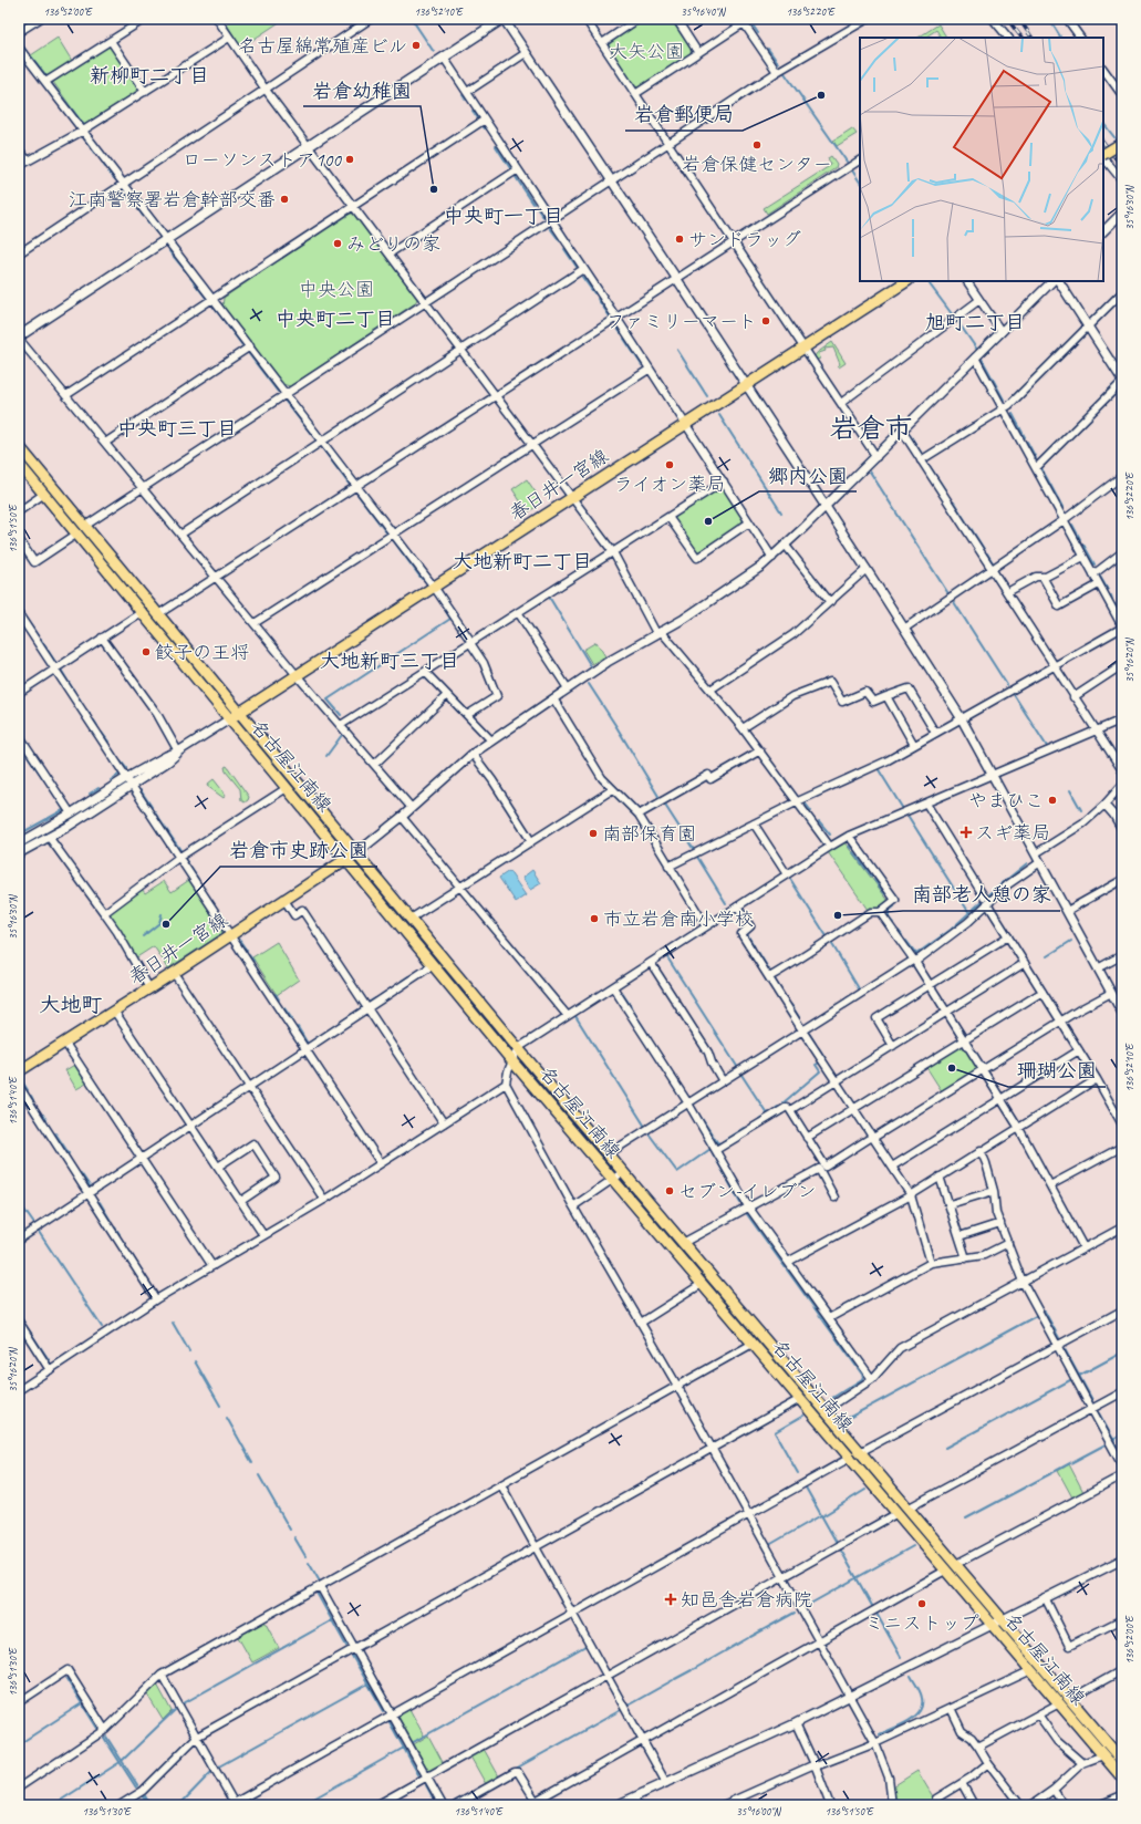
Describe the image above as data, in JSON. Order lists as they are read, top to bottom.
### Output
{
  "streets": {
    "main road": ["春日井一宮線", "名古屋江南線"]
  },
  "crossings": [
    ["春日井一宮線", "名古屋江南線"]
  ],
  "districts": [
    "新柳町二丁目",
    "中央町一丁目",
    "中央町二丁目",
    "旭町二丁目",
    "中央町三丁目",
    "岩倉市",
    "大地新町二丁目",
    "大地新町三丁目",
    "大地町"
  ],
  "parks": ["大矢公園", "中央公園"],
  "places": {
    "other": [
      "名古屋綿常殖産ビル",
      "岩倉郵便局",
      "岩倉保健センター",
      "ローソンストア100",
      "岩倉幼稚園",
      "江南警察署岩倉幹部交番",
      "サンドラッグ",
      "みどりの家",
      "ファミリーマート",
      "ライオン薬局",
      "郷内公園",
      "餃子の王将",
      "やまひこ",
      "南部保育園",
      "南部老人憩の家",
      "市立岩倉南小学校",
      "岩倉市史跡公園",
      "珊瑚公園",
      "セブン-イレブン",
      "ミニストップ"
    ],
    "health": ["スギ薬局", "知邑舎岩倉病院"]
  },
  "coordinates": [
    "136°52'00\"E",
    "136°52'10\"E",
    "35°16'40\"N",
    "136°52'20\"E",
    "35°16'30\"N",
    "136°51'50\"E",
    "35°16'20\"N",
    "136°51'40\"E",
    "136°51'30\"E",
    "35°16'00\"N"
  ]
}
